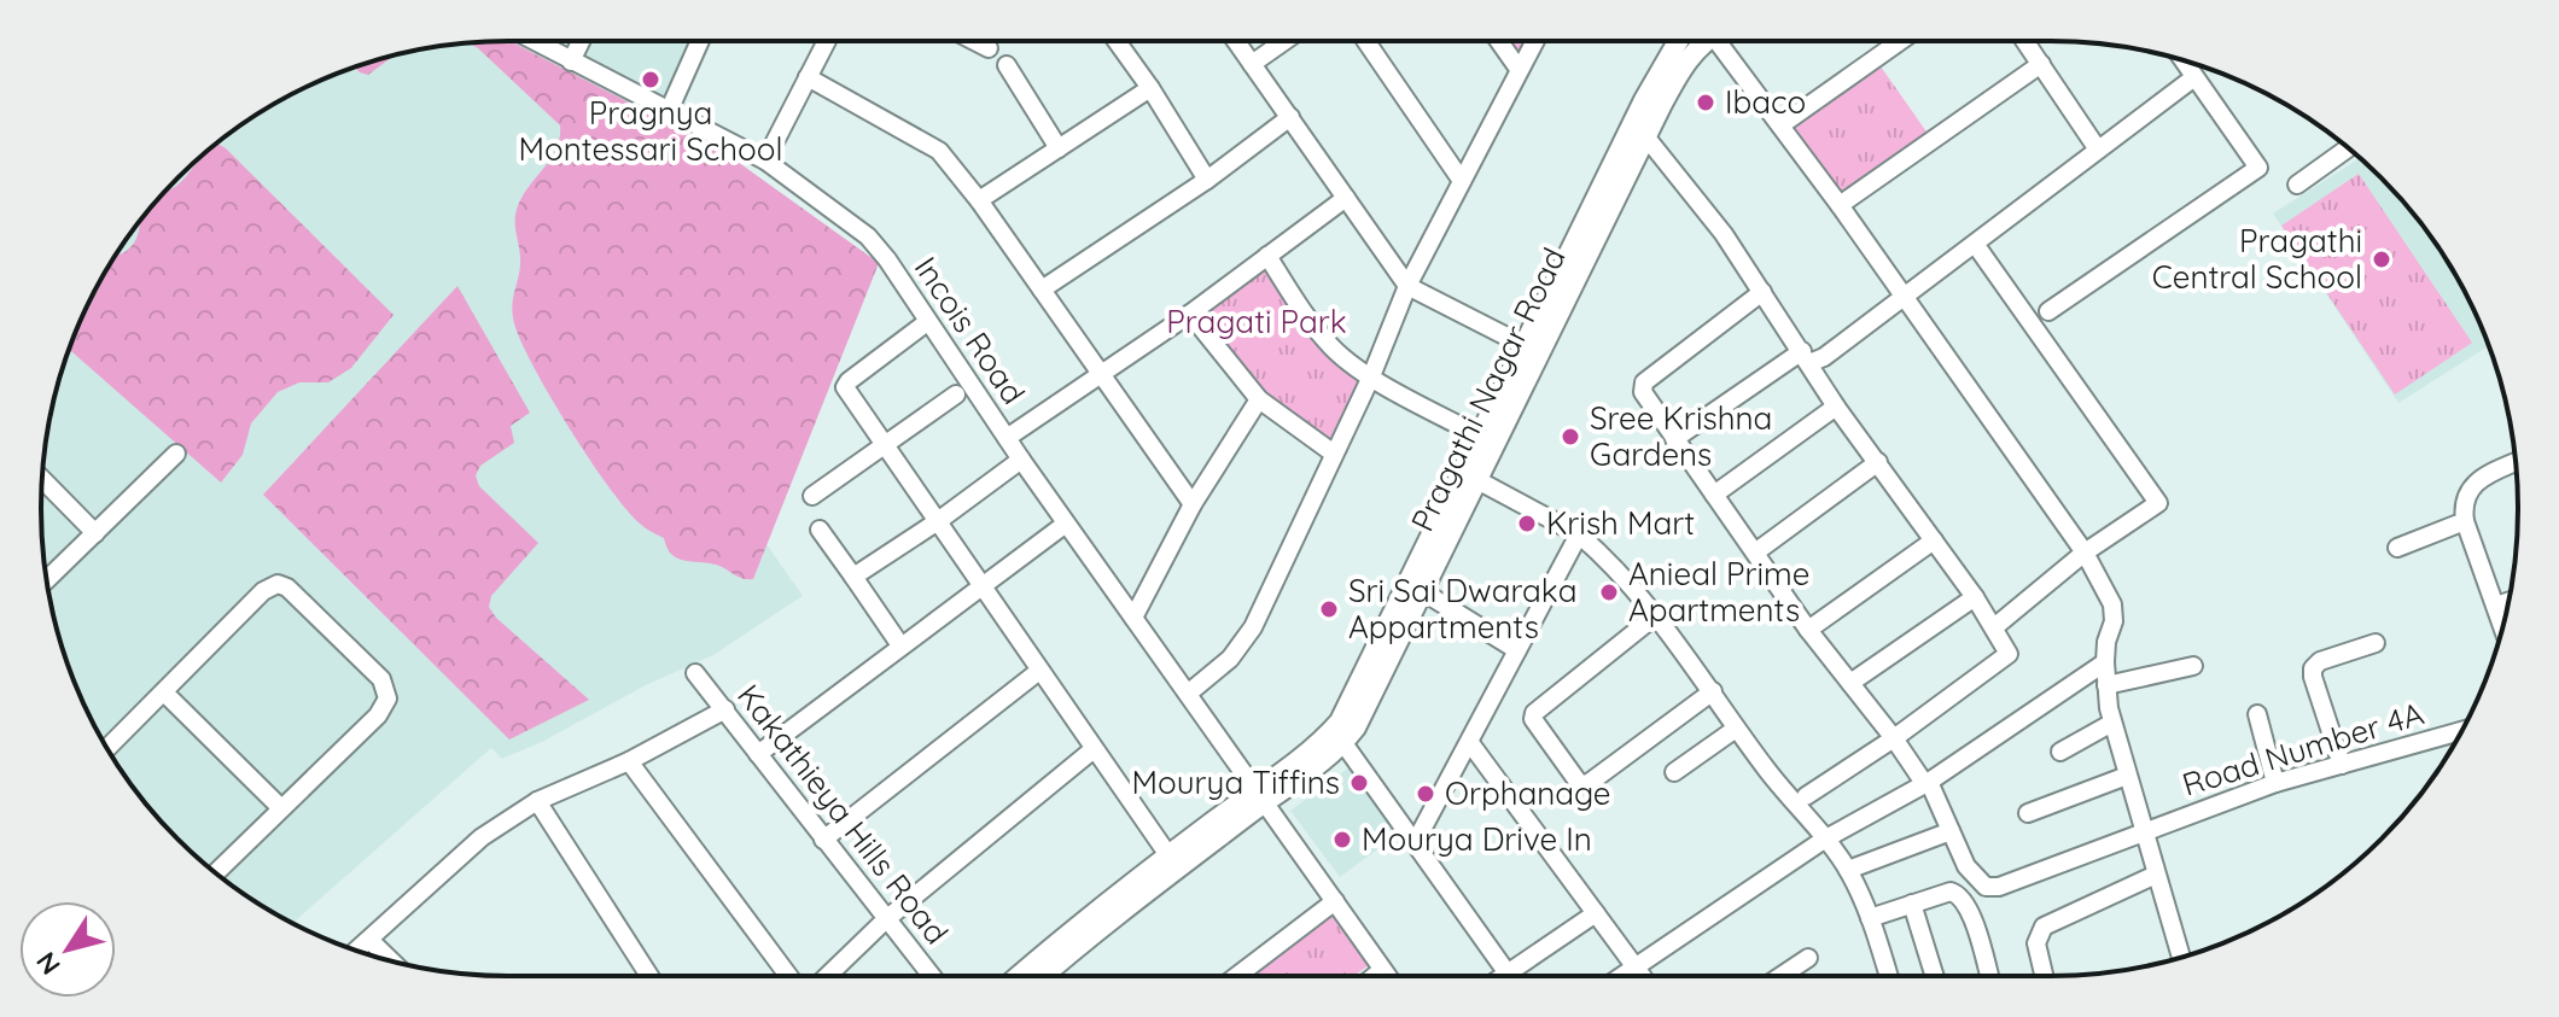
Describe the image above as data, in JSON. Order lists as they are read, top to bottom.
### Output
{
  "streets": {
    "main road": ["Pragathi Nagar Road"],
    "street": ["Incois Road", "Road Number 4A", "Kakathieya Hills Road"]
  },
  "crossings": [
    ["Incois Road", "Pragathi Nagar Road"]
  ],
  "parks": ["Pragati Park"],
  "places": [
    "Pragnya Montessari School",
    "Ibaco",
    "Pragathi Central School",
    "Sree Krishna Gardens",
    "Krish Mart",
    "Anieal Prime Apartments",
    "Sri Sai Dwaraka Appartments",
    "Mourya Tiffins",
    "Orphanage",
    "Mourya Drive In"
  ],
  "north": "bottom left"
}
